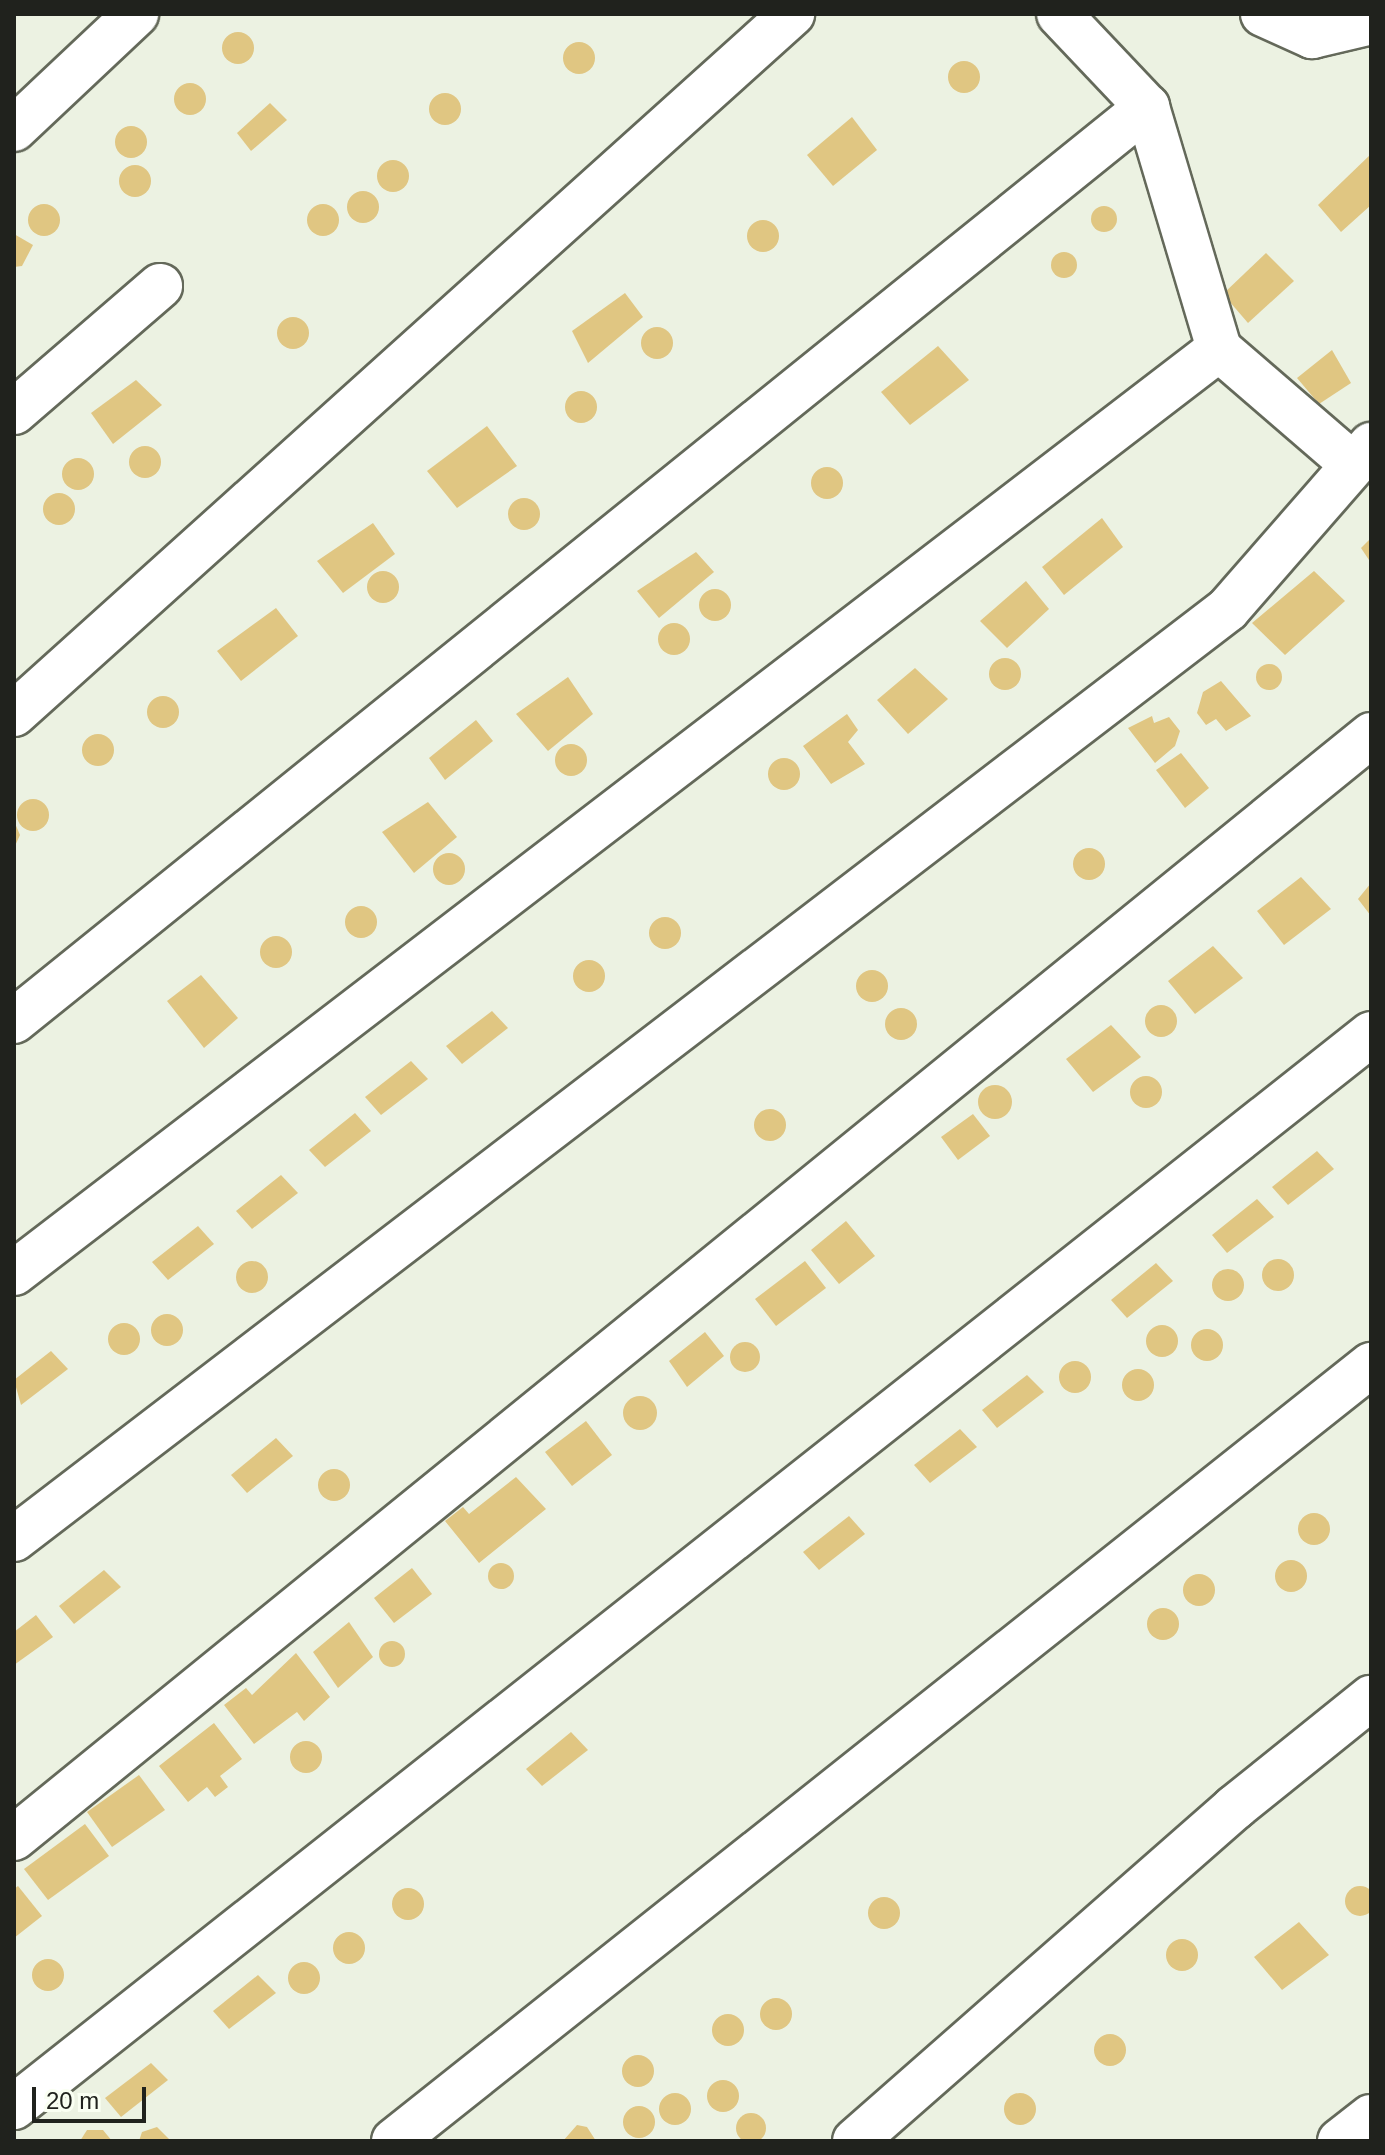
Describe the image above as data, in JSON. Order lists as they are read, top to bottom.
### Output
{
  "scale_bar": "20 m"
}
